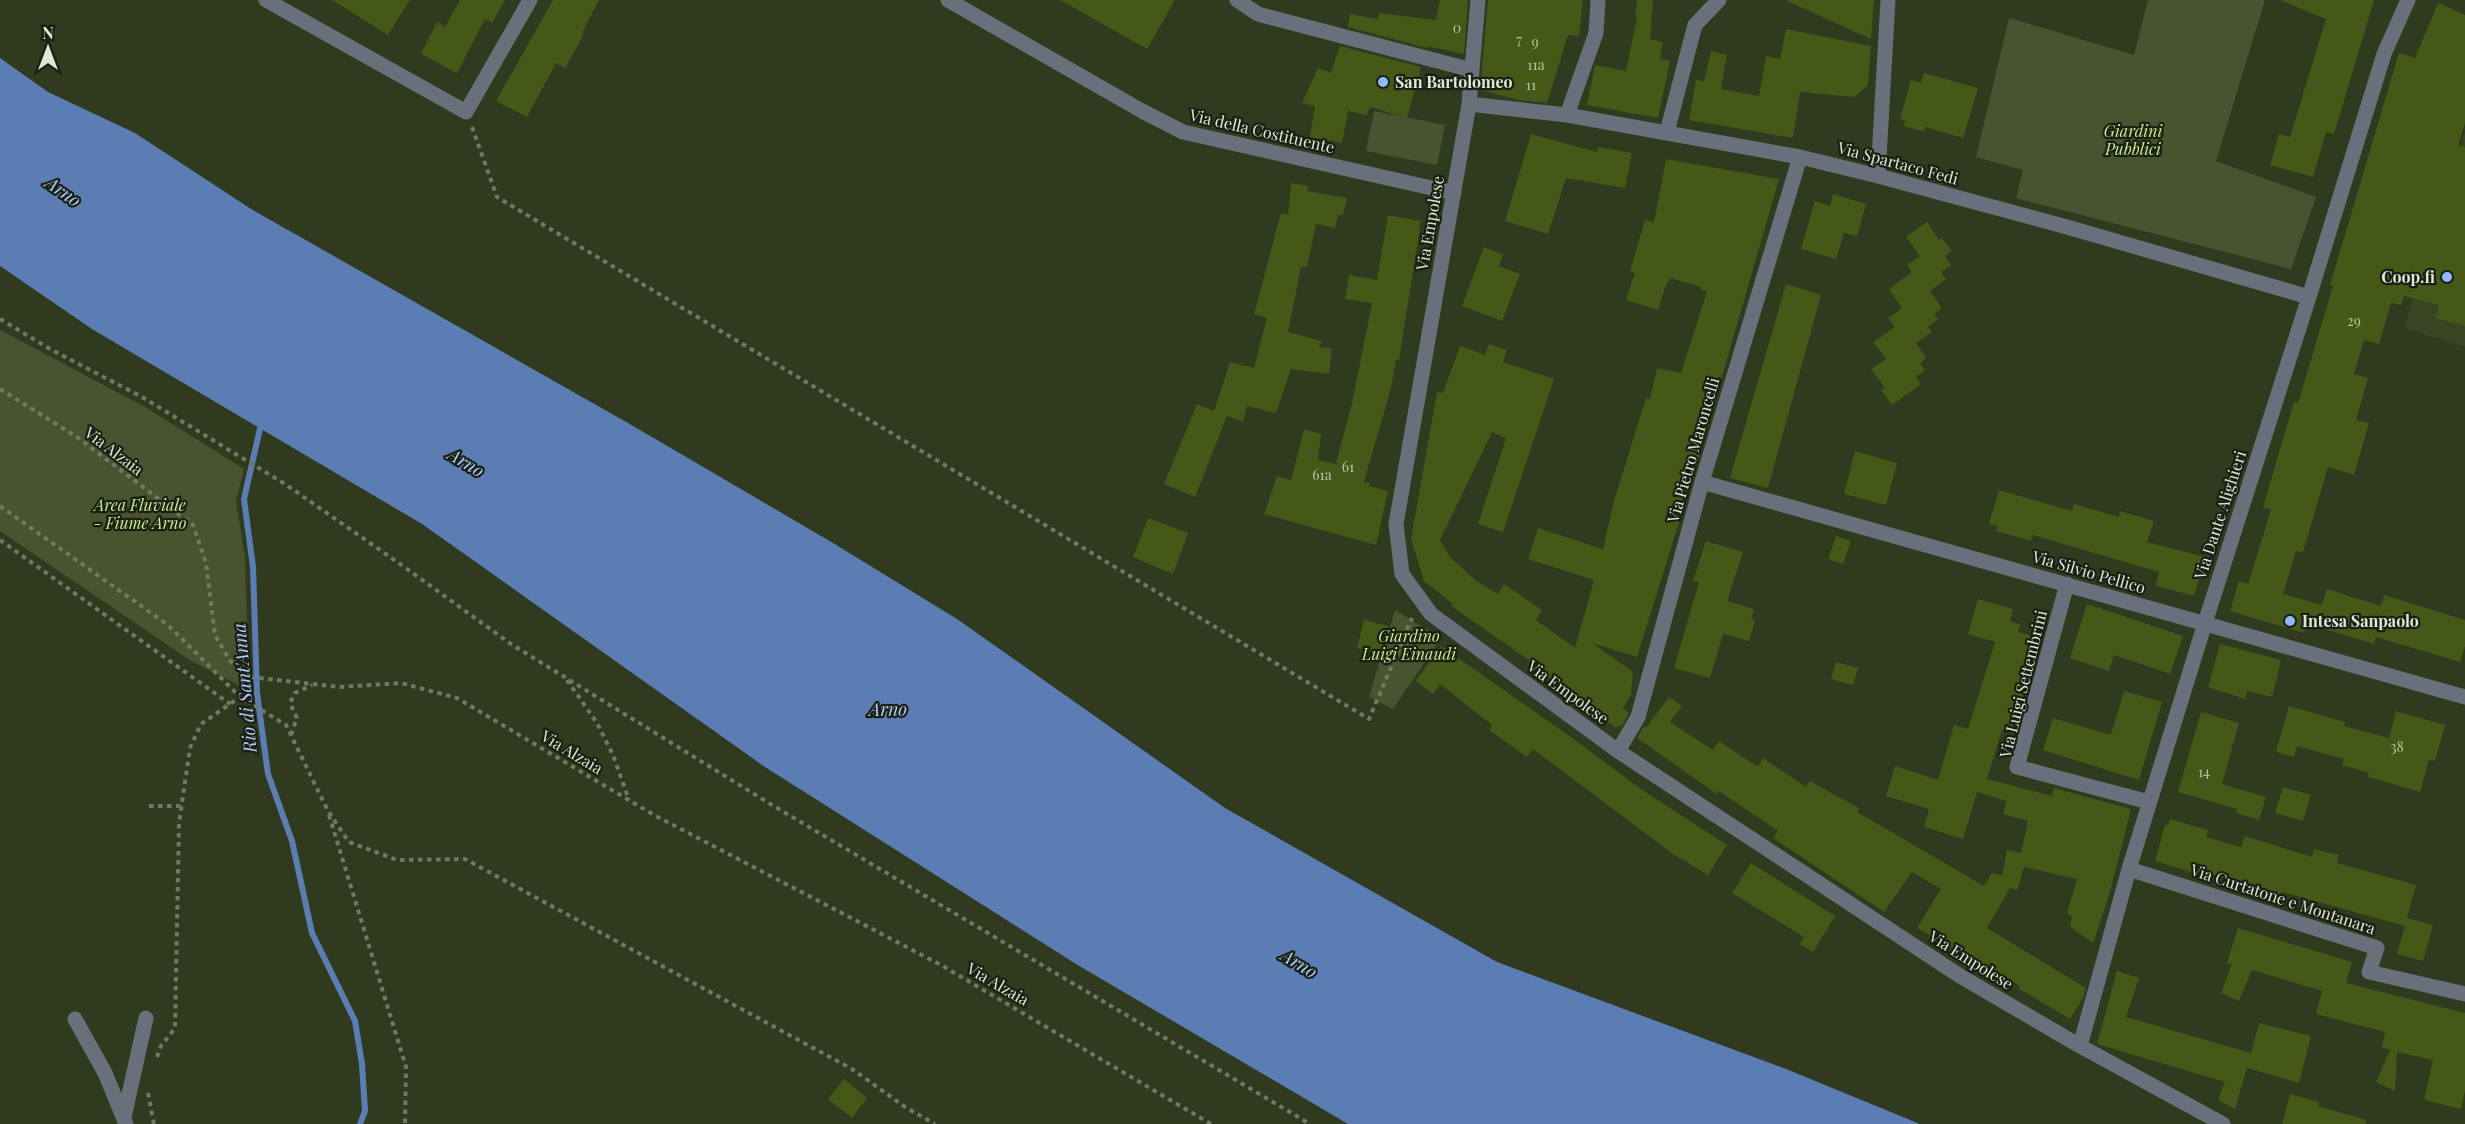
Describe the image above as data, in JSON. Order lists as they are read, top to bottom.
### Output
{
  "streets": {
    "street": [
      "Via della Costituente",
      "Via Spartaco Fedi",
      "Via Empolese",
      "Via Pietro Maroncelli",
      "Via Dante Alighieri",
      "Via Silvio Pellico",
      "Via Luigi Settembrini",
      "Via Curtatone e Montanara"
    ],
    "path": ["Via Alzaia"]
  },
  "crossings": [
    ["Via della Costituente", "Via Empolese"],
    ["Via Spartaco Fedi", "Via Empolese"],
    ["Via Spartaco Fedi", "Via Pietro Maroncelli"],
    ["Via Spartaco Fedi", "Via Dante Alighieri"],
    ["Via Empolese", "Via Pietro Maroncelli"],
    ["Via Empolese", "Via Dante Alighieri"],
    ["Via Pietro Maroncelli", "Via Silvio Pellico"],
    ["Via Dante Alighieri", "Via Silvio Pellico"],
    ["Via Dante Alighieri", "Via Luigi Settembrini"],
    ["Via Dante Alighieri", "Via Curtatone e Montanara"],
    ["Via Silvio Pellico", "Via Luigi Settembrini"]
  ],
  "water": ["Arno", "Rio di Sant'Anna"],
  "parks": ["Giardini Pubblici", "Area Fluviale - Fiume Arno", "Giardino Luigi Einaudi"],
  "places": ["San Bartolomeo", "Coop.fi", "Intesa Sanpaolo"],
  "house_numbers": [
    "0",
    "7",
    "9",
    "11a",
    "11",
    "29",
    "61",
    "61a",
    "38",
    "14"
  ],
  "north": "top"
}
